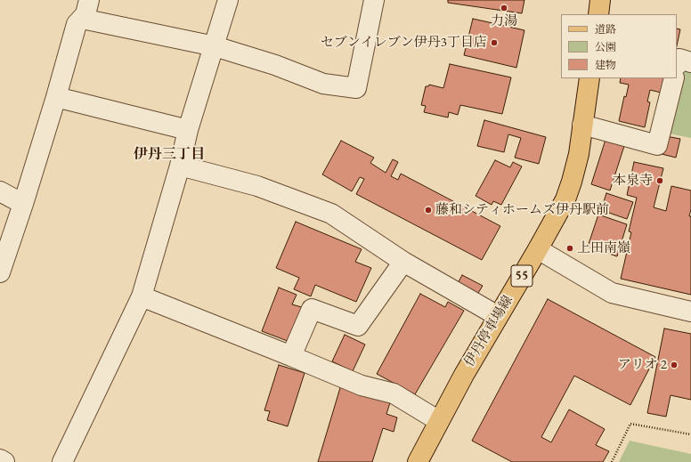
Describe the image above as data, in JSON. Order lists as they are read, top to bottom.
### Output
{
  "streets": {
    "main road": ["55", "伊丹停車場線"]
  },
  "districts": ["伊丹三丁目"],
  "places": [
    "力湯",
    "セブンイレブン伊丹3丁目店",
    "本泉寺",
    "藤和シティホームズ伊丹駅前",
    "上田南嶺",
    "アリオ 2"
  ],
  "legend": ["道路", "公園", "建物"]
}
